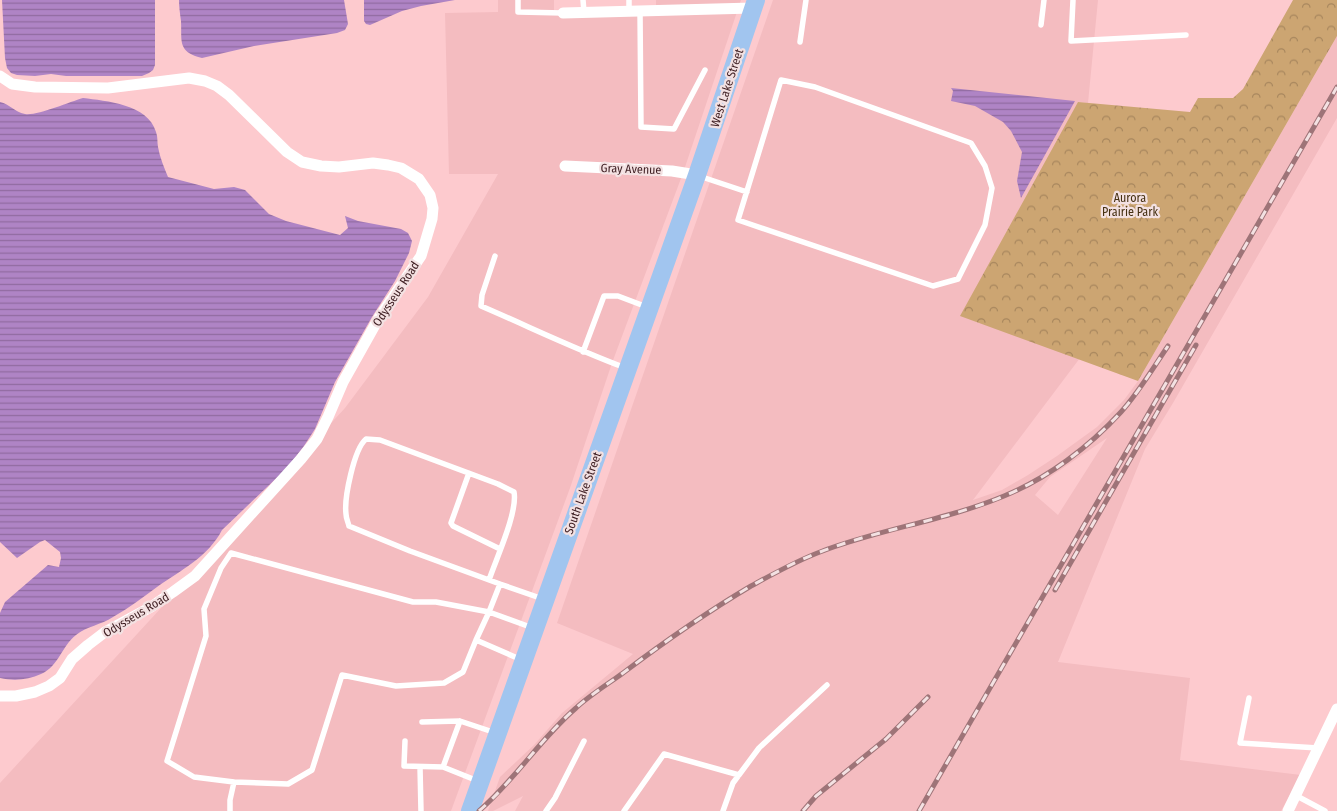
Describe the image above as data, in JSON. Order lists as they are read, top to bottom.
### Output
{
  "streets": {
    "main road": ["West Lake Street", "South Lake Street"],
    "street": ["Gray Avenue", "Odysseus Road"]
  },
  "crossings": [
    ["West Lake Street", "Gray Avenue"],
    ["West Lake Street", "South Lake Street"],
    ["Gray Avenue", "South Lake Street"]
  ],
  "parks": ["Aurora Prairie Park"]
}
